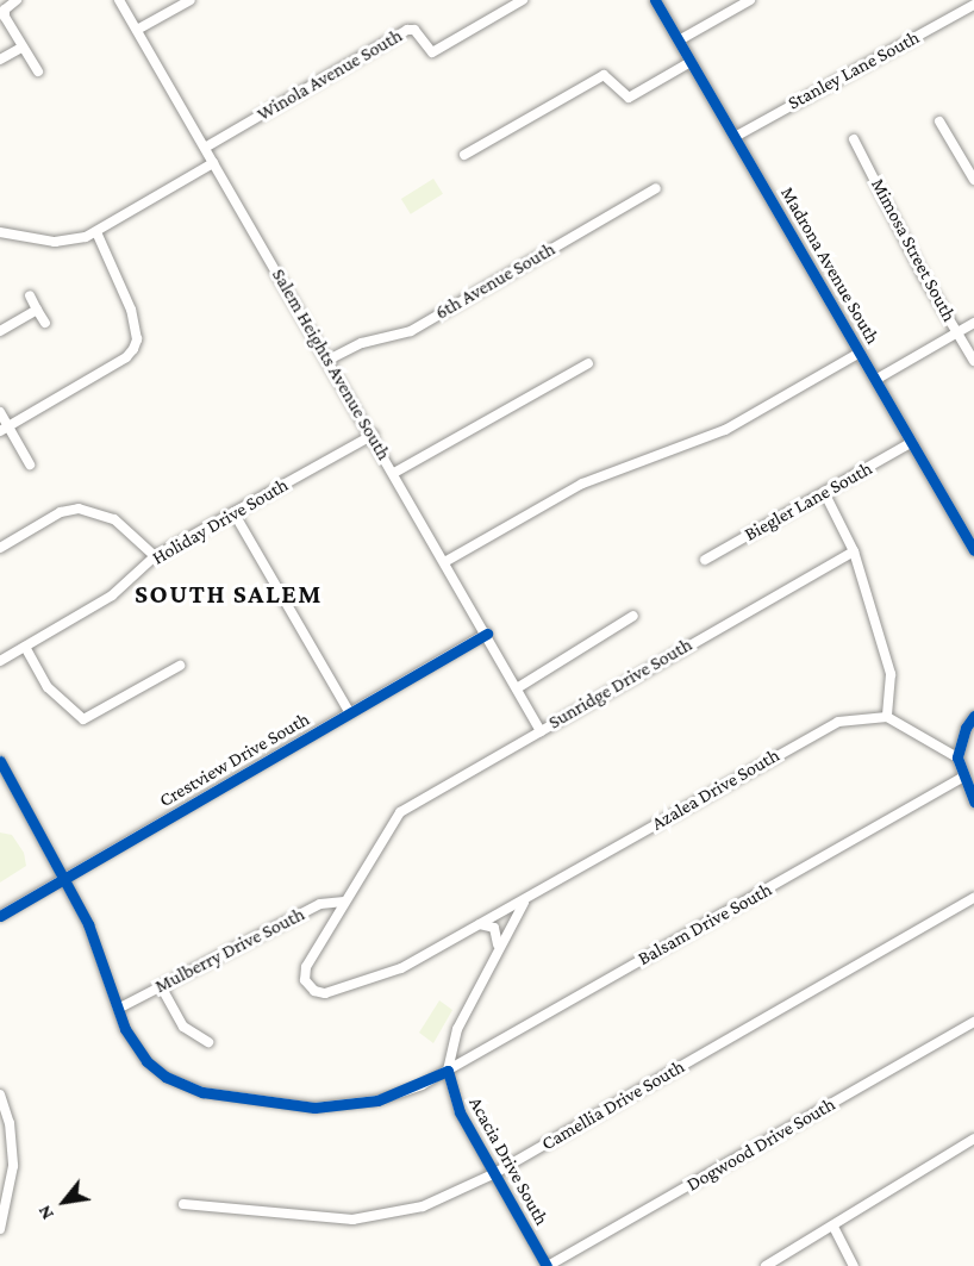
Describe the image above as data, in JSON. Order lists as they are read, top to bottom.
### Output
{
  "streets": {
    "main road": ["Madrona Avenue South"],
    "street": [
      "Stanley Lane South",
      "Winola Avenue South",
      "Mimosa Street South",
      "6th Avenue South",
      "Salem Heights Avenue South",
      "Biegler Lane South",
      "Holiday Drive South",
      "Sunridge Drive South",
      "Crestview Drive South",
      "Azalea Drive South",
      "Balsam Drive South",
      "Mulberry Drive South",
      "Camellia Drive South",
      "Dogwood Drive South",
      "Acacia Drive South"
    ]
  },
  "crossings": [
    ["Stanley Lane South", "Madrona Avenue South"],
    ["Winola Avenue South", "Salem Heights Avenue South"],
    ["Madrona Avenue South", "Biegler Lane South"],
    ["6th Avenue South", "Salem Heights Avenue South"],
    ["Salem Heights Avenue South", "Holiday Drive South"],
    ["Salem Heights Avenue South", "Sunridge Drive South"],
    ["Salem Heights Avenue South", "Crestview Drive South"],
    ["Sunridge Drive South", "Azalea Drive South"],
    ["Sunridge Drive South", "Mulberry Drive South"],
    ["Crestview Drive South", "Balsam Drive South"],
    ["Azalea Drive South", "Acacia Drive South"],
    ["Balsam Drive South", "Mulberry Drive South"],
    ["Balsam Drive South", "Acacia Drive South"],
    ["Camellia Drive South", "Acacia Drive South"],
    ["Dogwood Drive South", "Acacia Drive South"]
  ],
  "districts": ["SOUTH SALEM"],
  "north": "bottom left"
}
